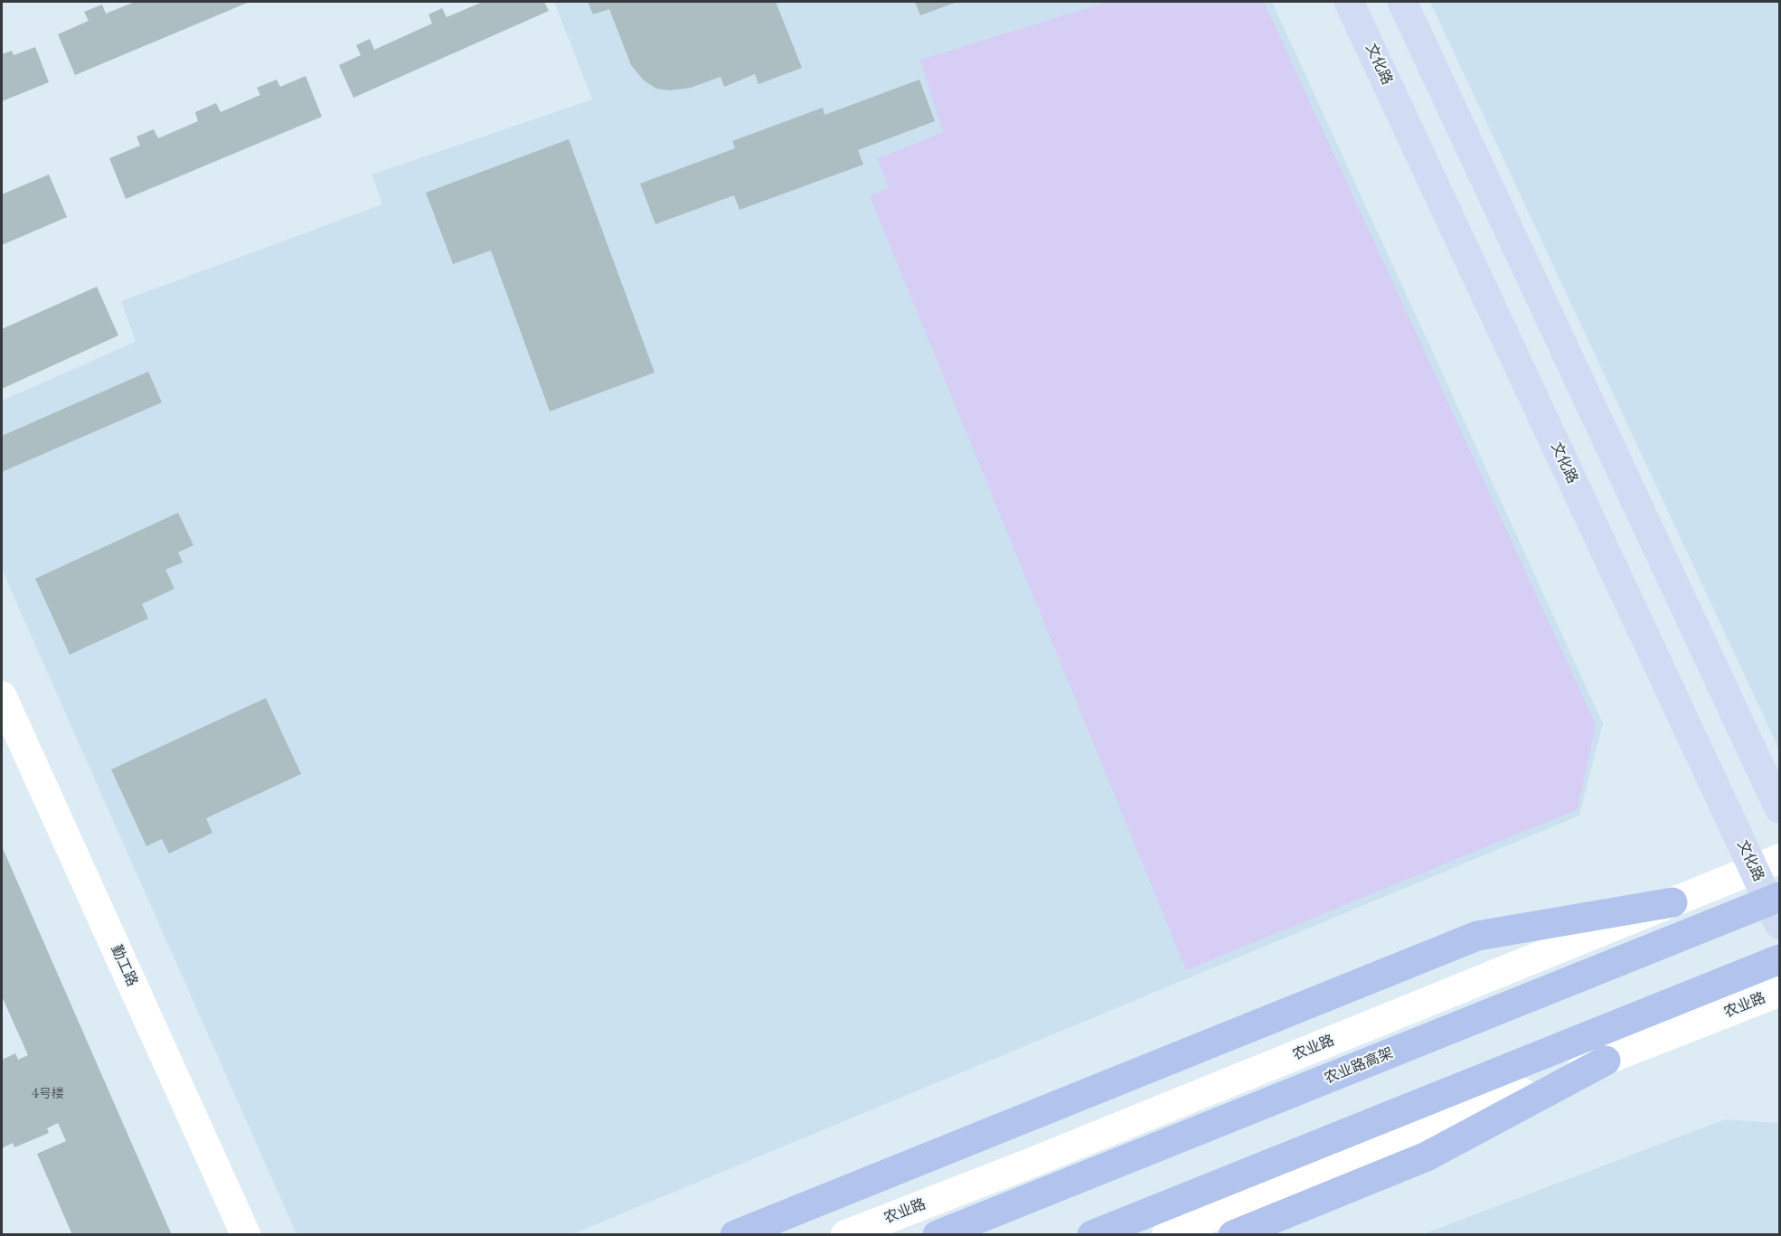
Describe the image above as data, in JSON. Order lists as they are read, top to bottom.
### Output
{
  "streets": {
    "highway": ["农业路高架"],
    "main road": ["文化路"],
    "street": ["勤工路", "农业路"]
  },
  "crossings": [
    ["文化路", "农业路"]
  ],
  "house_numbers": ["4号楼"]
}
